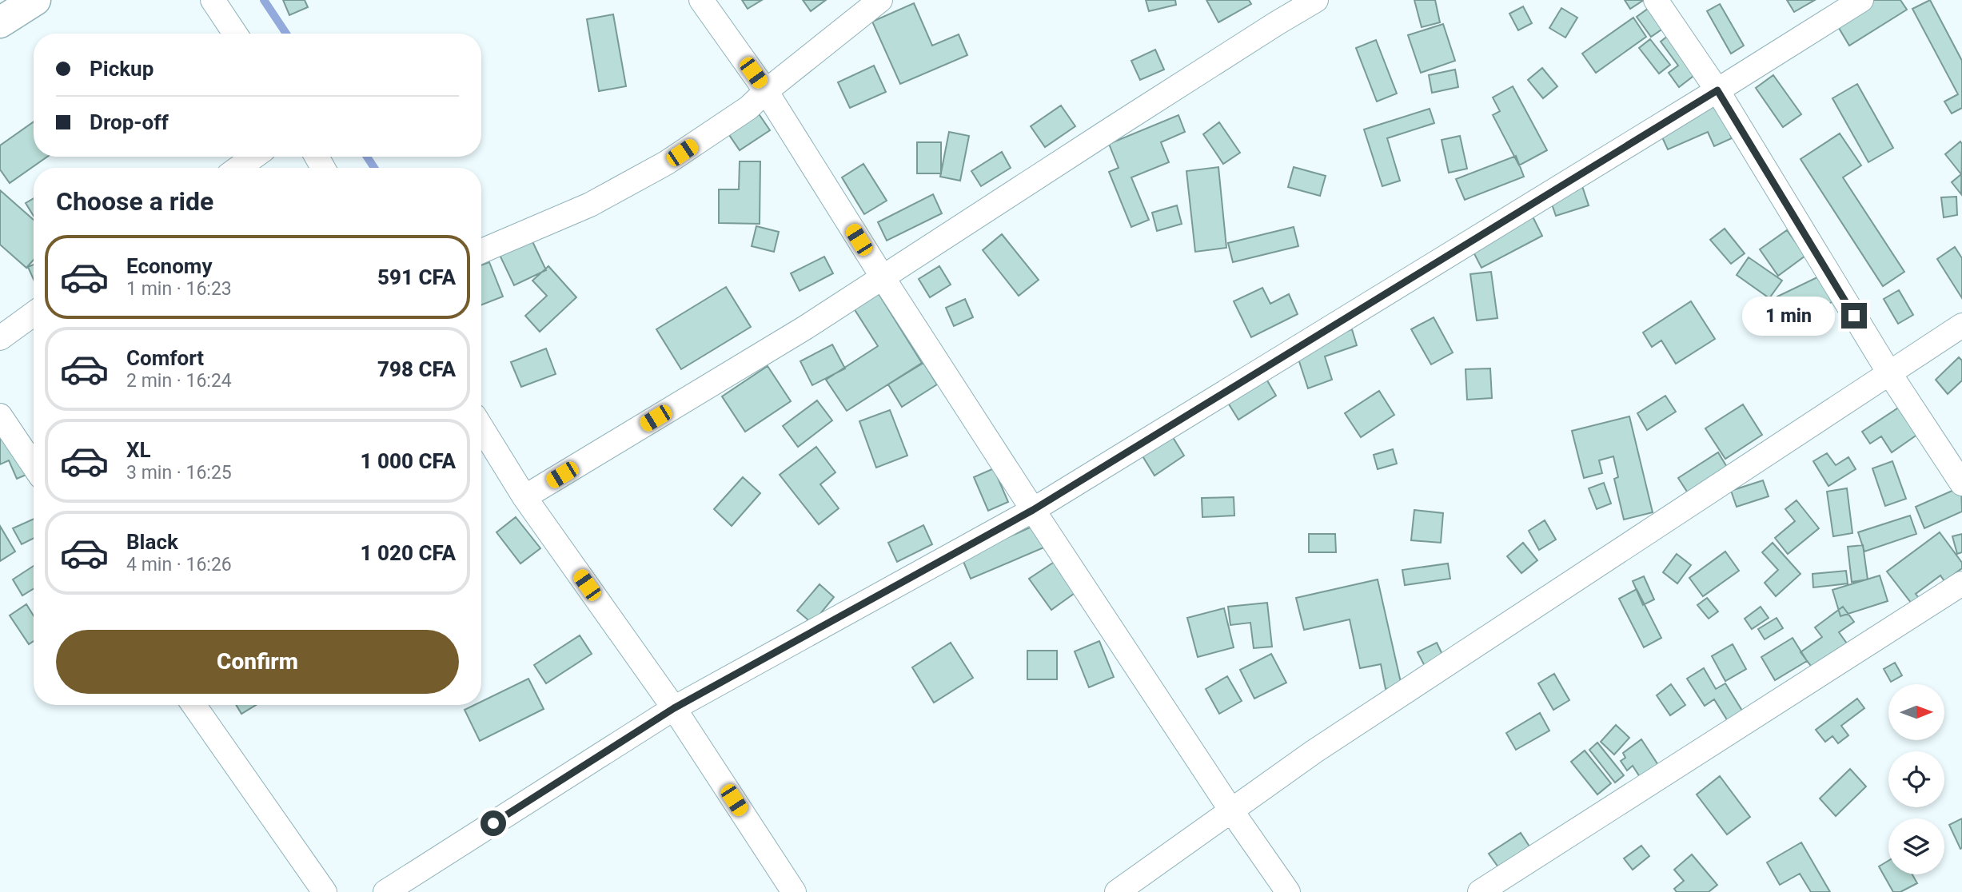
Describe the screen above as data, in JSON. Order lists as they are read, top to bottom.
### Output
{
  "north": "right",
  "page": {
    "banner": ["Pickup", "Drop-off"],
    "heading": "Choose a ride",
    "list": [
      {
        "name": "Economy",
        "note": "1 min · 16:23",
        "value": "591 CFA"
      },
      {
        "name": "Comfort",
        "note": "2 min · 16:24",
        "value": "798 CFA"
      },
      {
        "name": "XL",
        "note": "3 min · 16:25",
        "value": "1 000 CFA"
      },
      {
        "name": "Black",
        "note": "4 min · 16:26",
        "value": "1 020 CFA"
      }
    ],
    "bubble": "1 min",
    "buttons": "Confirm"
  }
}
